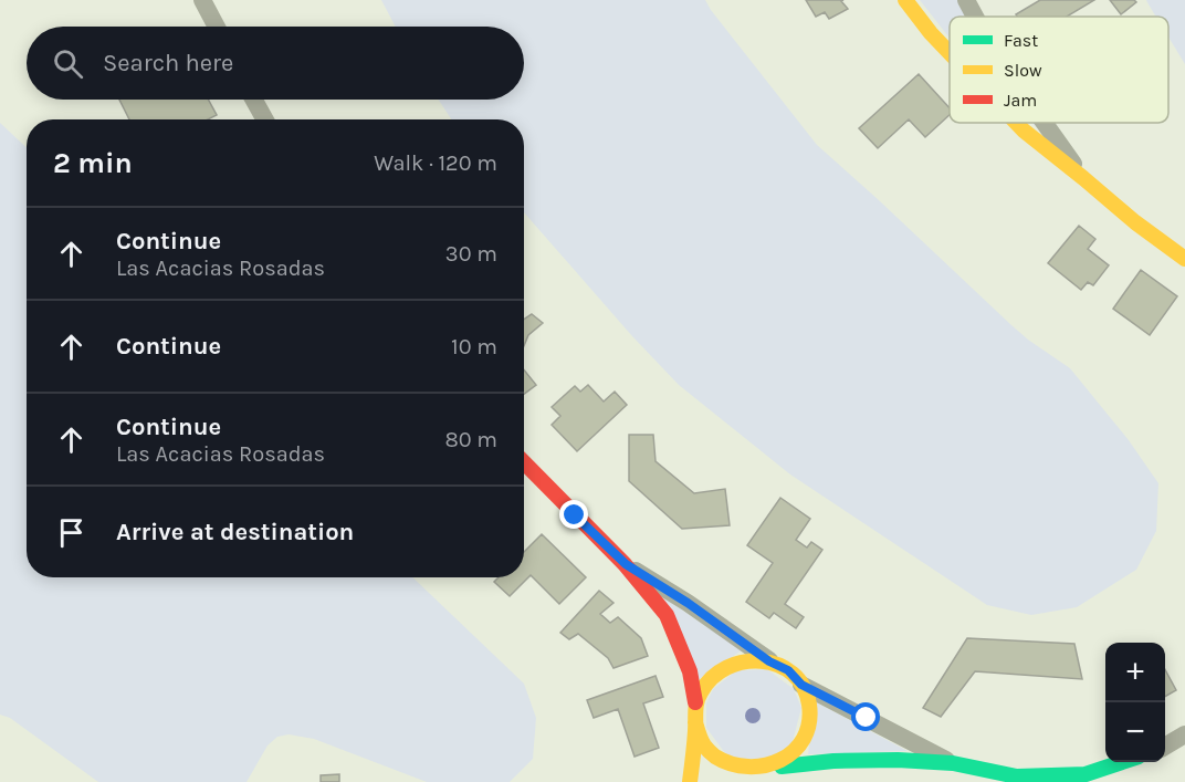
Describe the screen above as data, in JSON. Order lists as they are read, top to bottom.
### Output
{
  "legend": ["Fast", "Slow", "Jam"],
  "page": {
    "search": "Search here",
    "heading": ["2 min", "Walk · 120 m"],
    "list": [
      ["Continue", "Las Acacias Rosadas", "30 m"],
      ["Continue", "10 m"],
      ["Continue", "Las Acacias Rosadas", "80 m"],
      "Arrive at destination"
    ],
    "map_buttons": ["+", "−"]
  }
}
